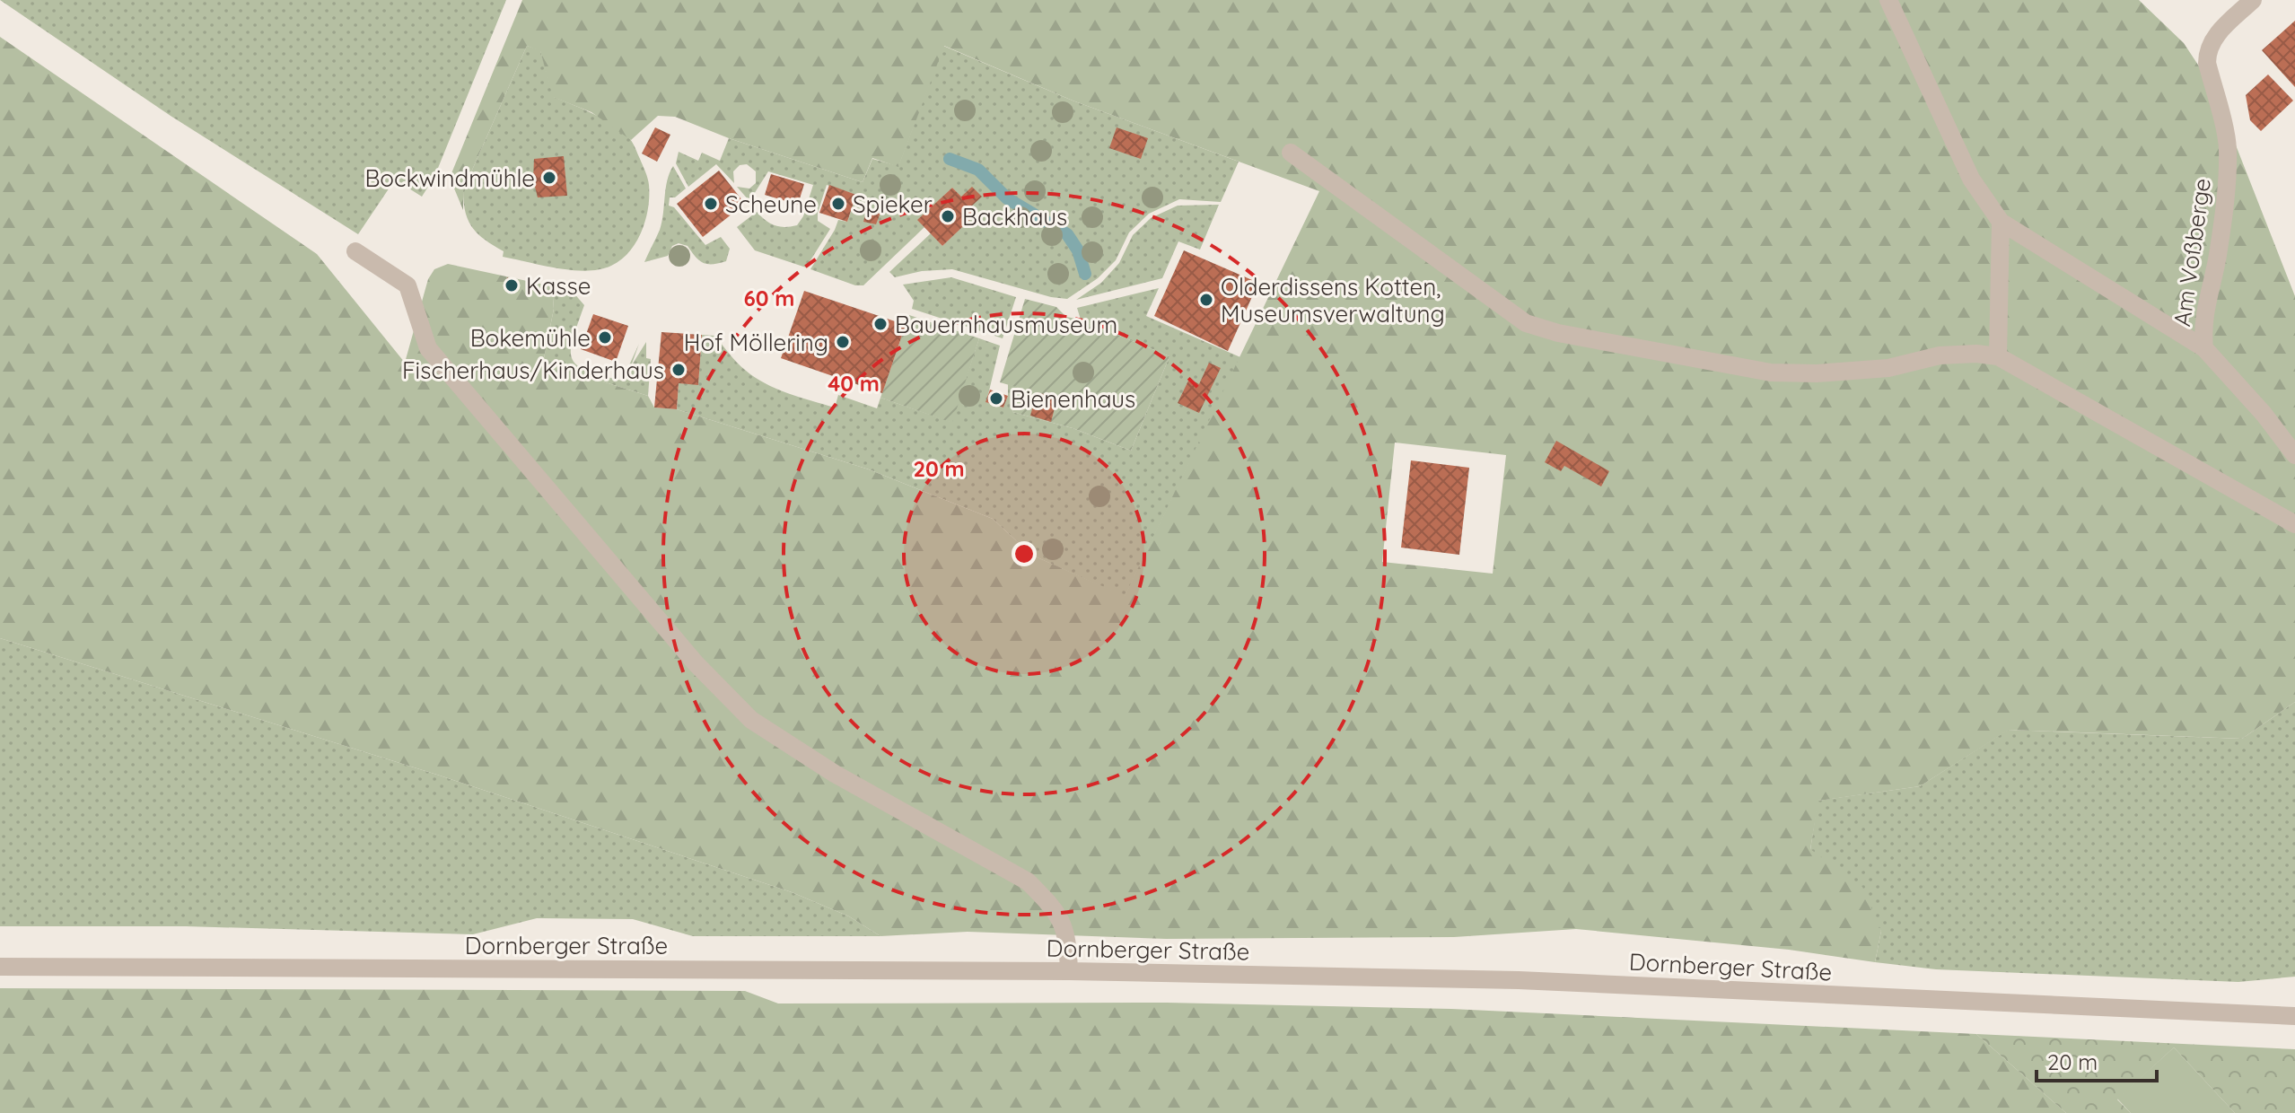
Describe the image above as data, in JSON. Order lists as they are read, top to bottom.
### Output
{
  "streets": {
    "street": ["Am Voßberge", "Dornberger Straße"]
  },
  "places": [
    "Bockwindmühle",
    "Scheune",
    "Spieker",
    "Backhaus",
    "Kasse",
    "Olderdissens Kotten, Museumsverwaltung",
    "Bauernhausmuseum",
    "Bokemühle",
    "Hof Möllering",
    "Fischerhaus/Kinderhaus",
    "Bienenhaus"
  ],
  "scale_bar": "20 m",
  "rings": ["60 m", "40 m", "20 m"]
}
